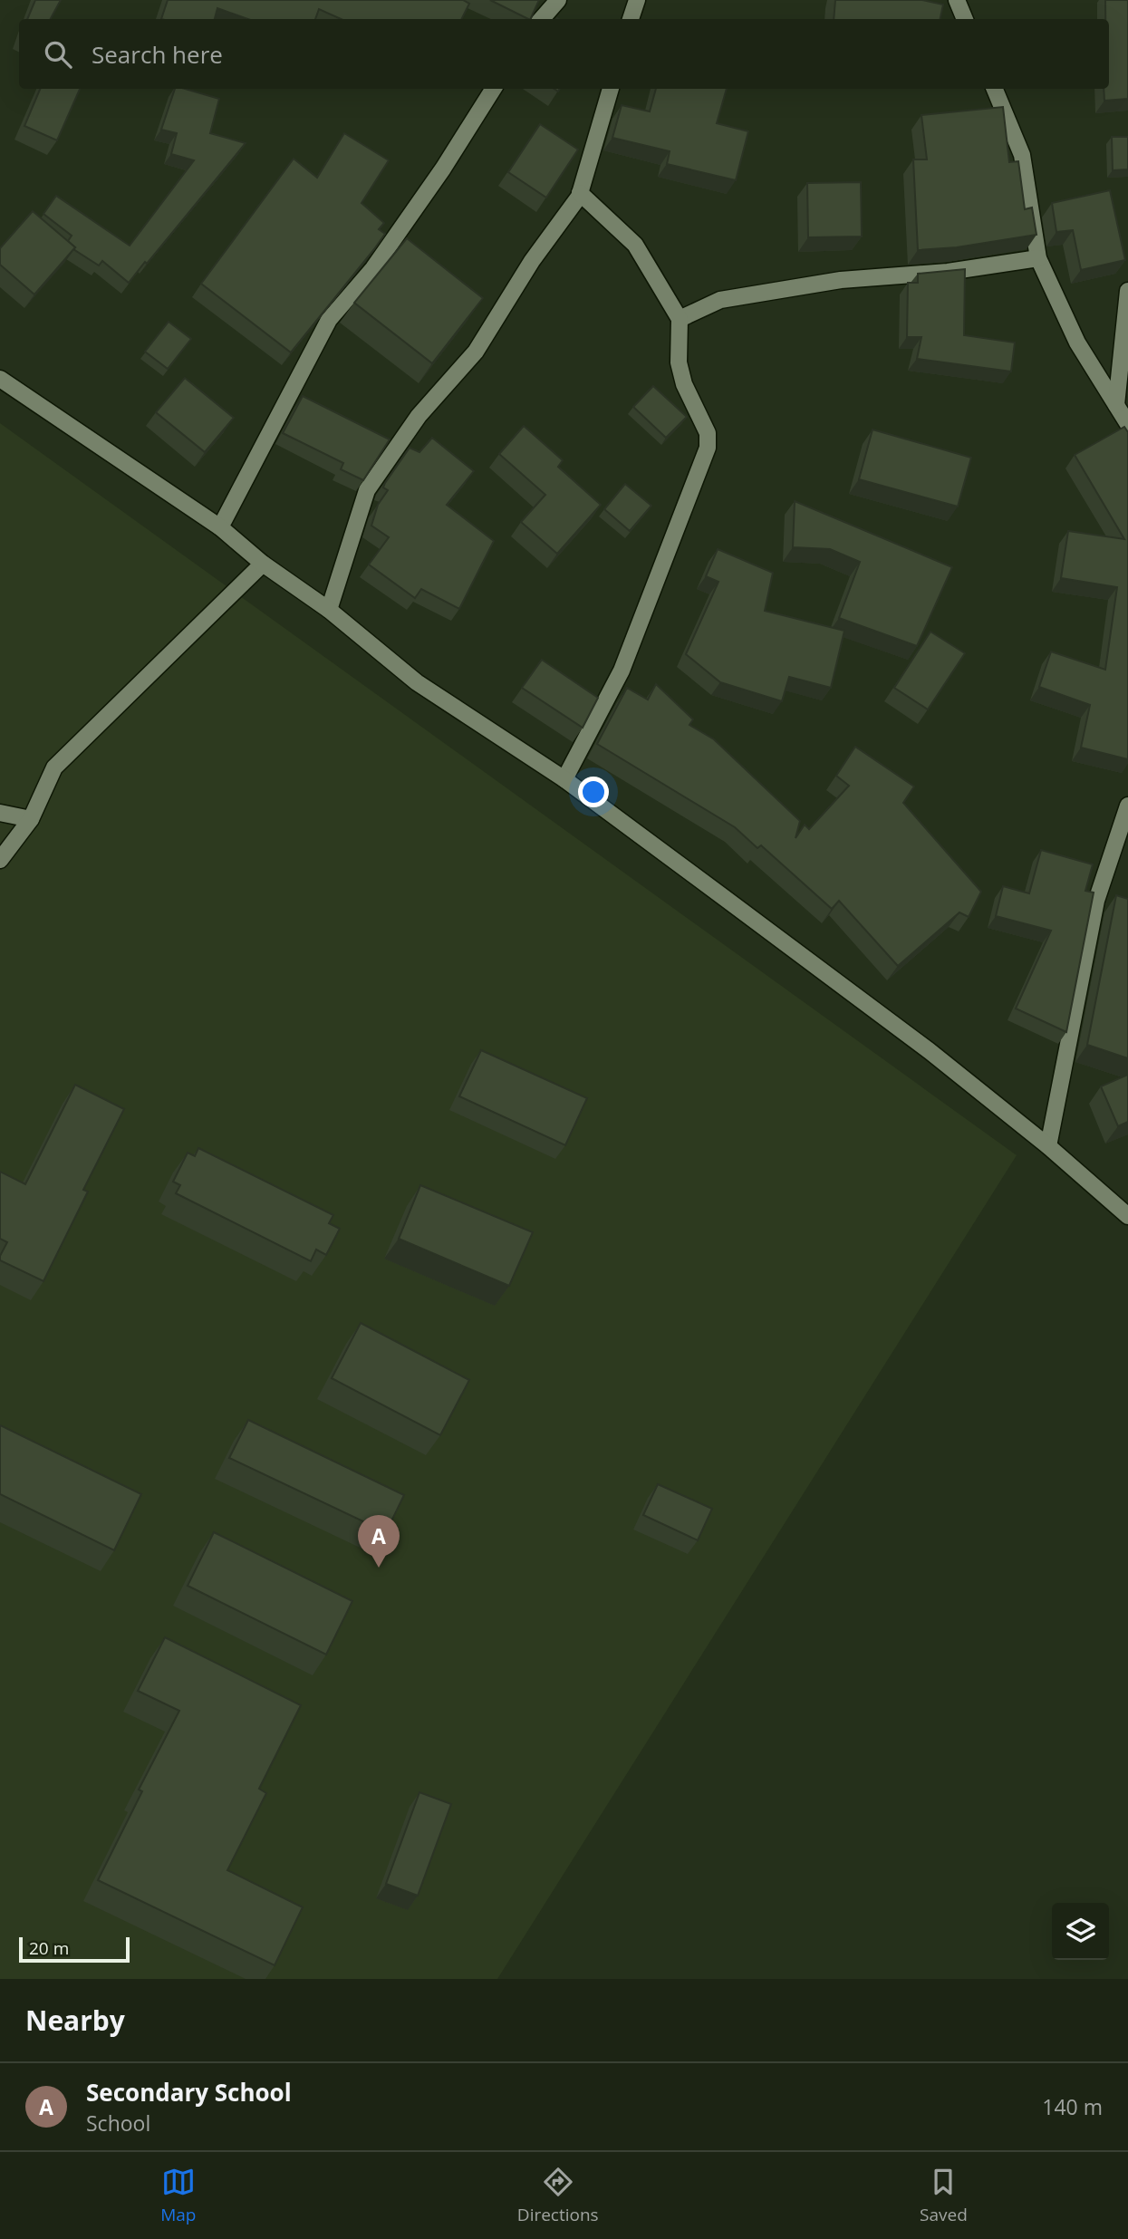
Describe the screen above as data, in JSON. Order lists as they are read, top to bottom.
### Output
{
  "scale_bar": "20 m",
  "page": {
    "search": "Search here",
    "pins": "A",
    "scale": "20 m",
    "heading": "Nearby",
    "list": [
      {
        "mark": "A",
        "name": "Secondary School",
        "note": "School",
        "value": "140 m"
      }
    ],
    "nav": ["Map", "Directions", "Saved"]
  }
}
